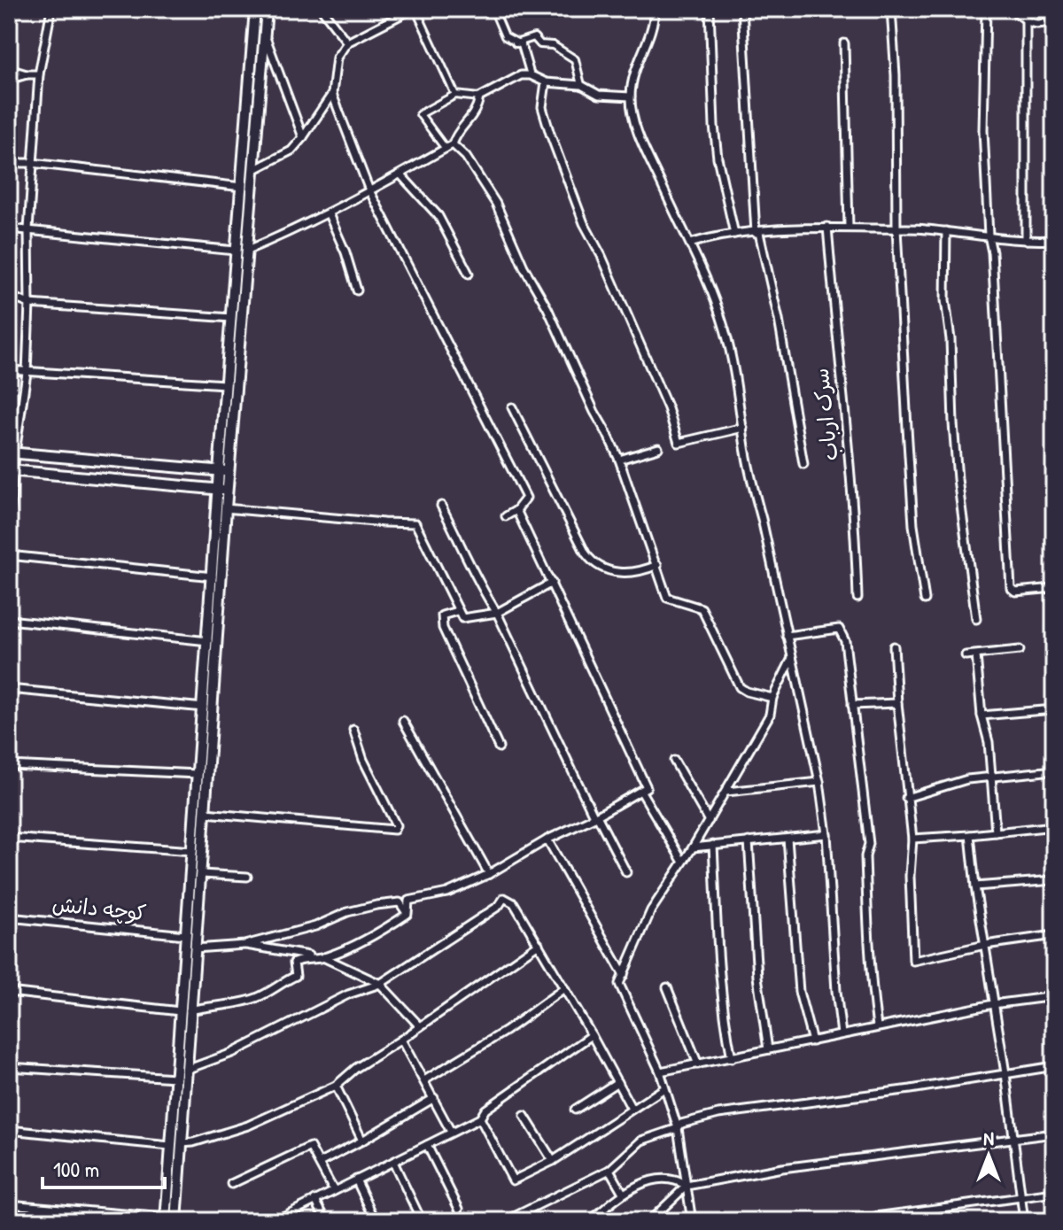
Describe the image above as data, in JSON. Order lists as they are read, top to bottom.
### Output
{
  "streets": {
    "street": ["سرک ارباب", "کوچه دانش"]
  },
  "scale_bar": "100 m",
  "north": "top"
}
